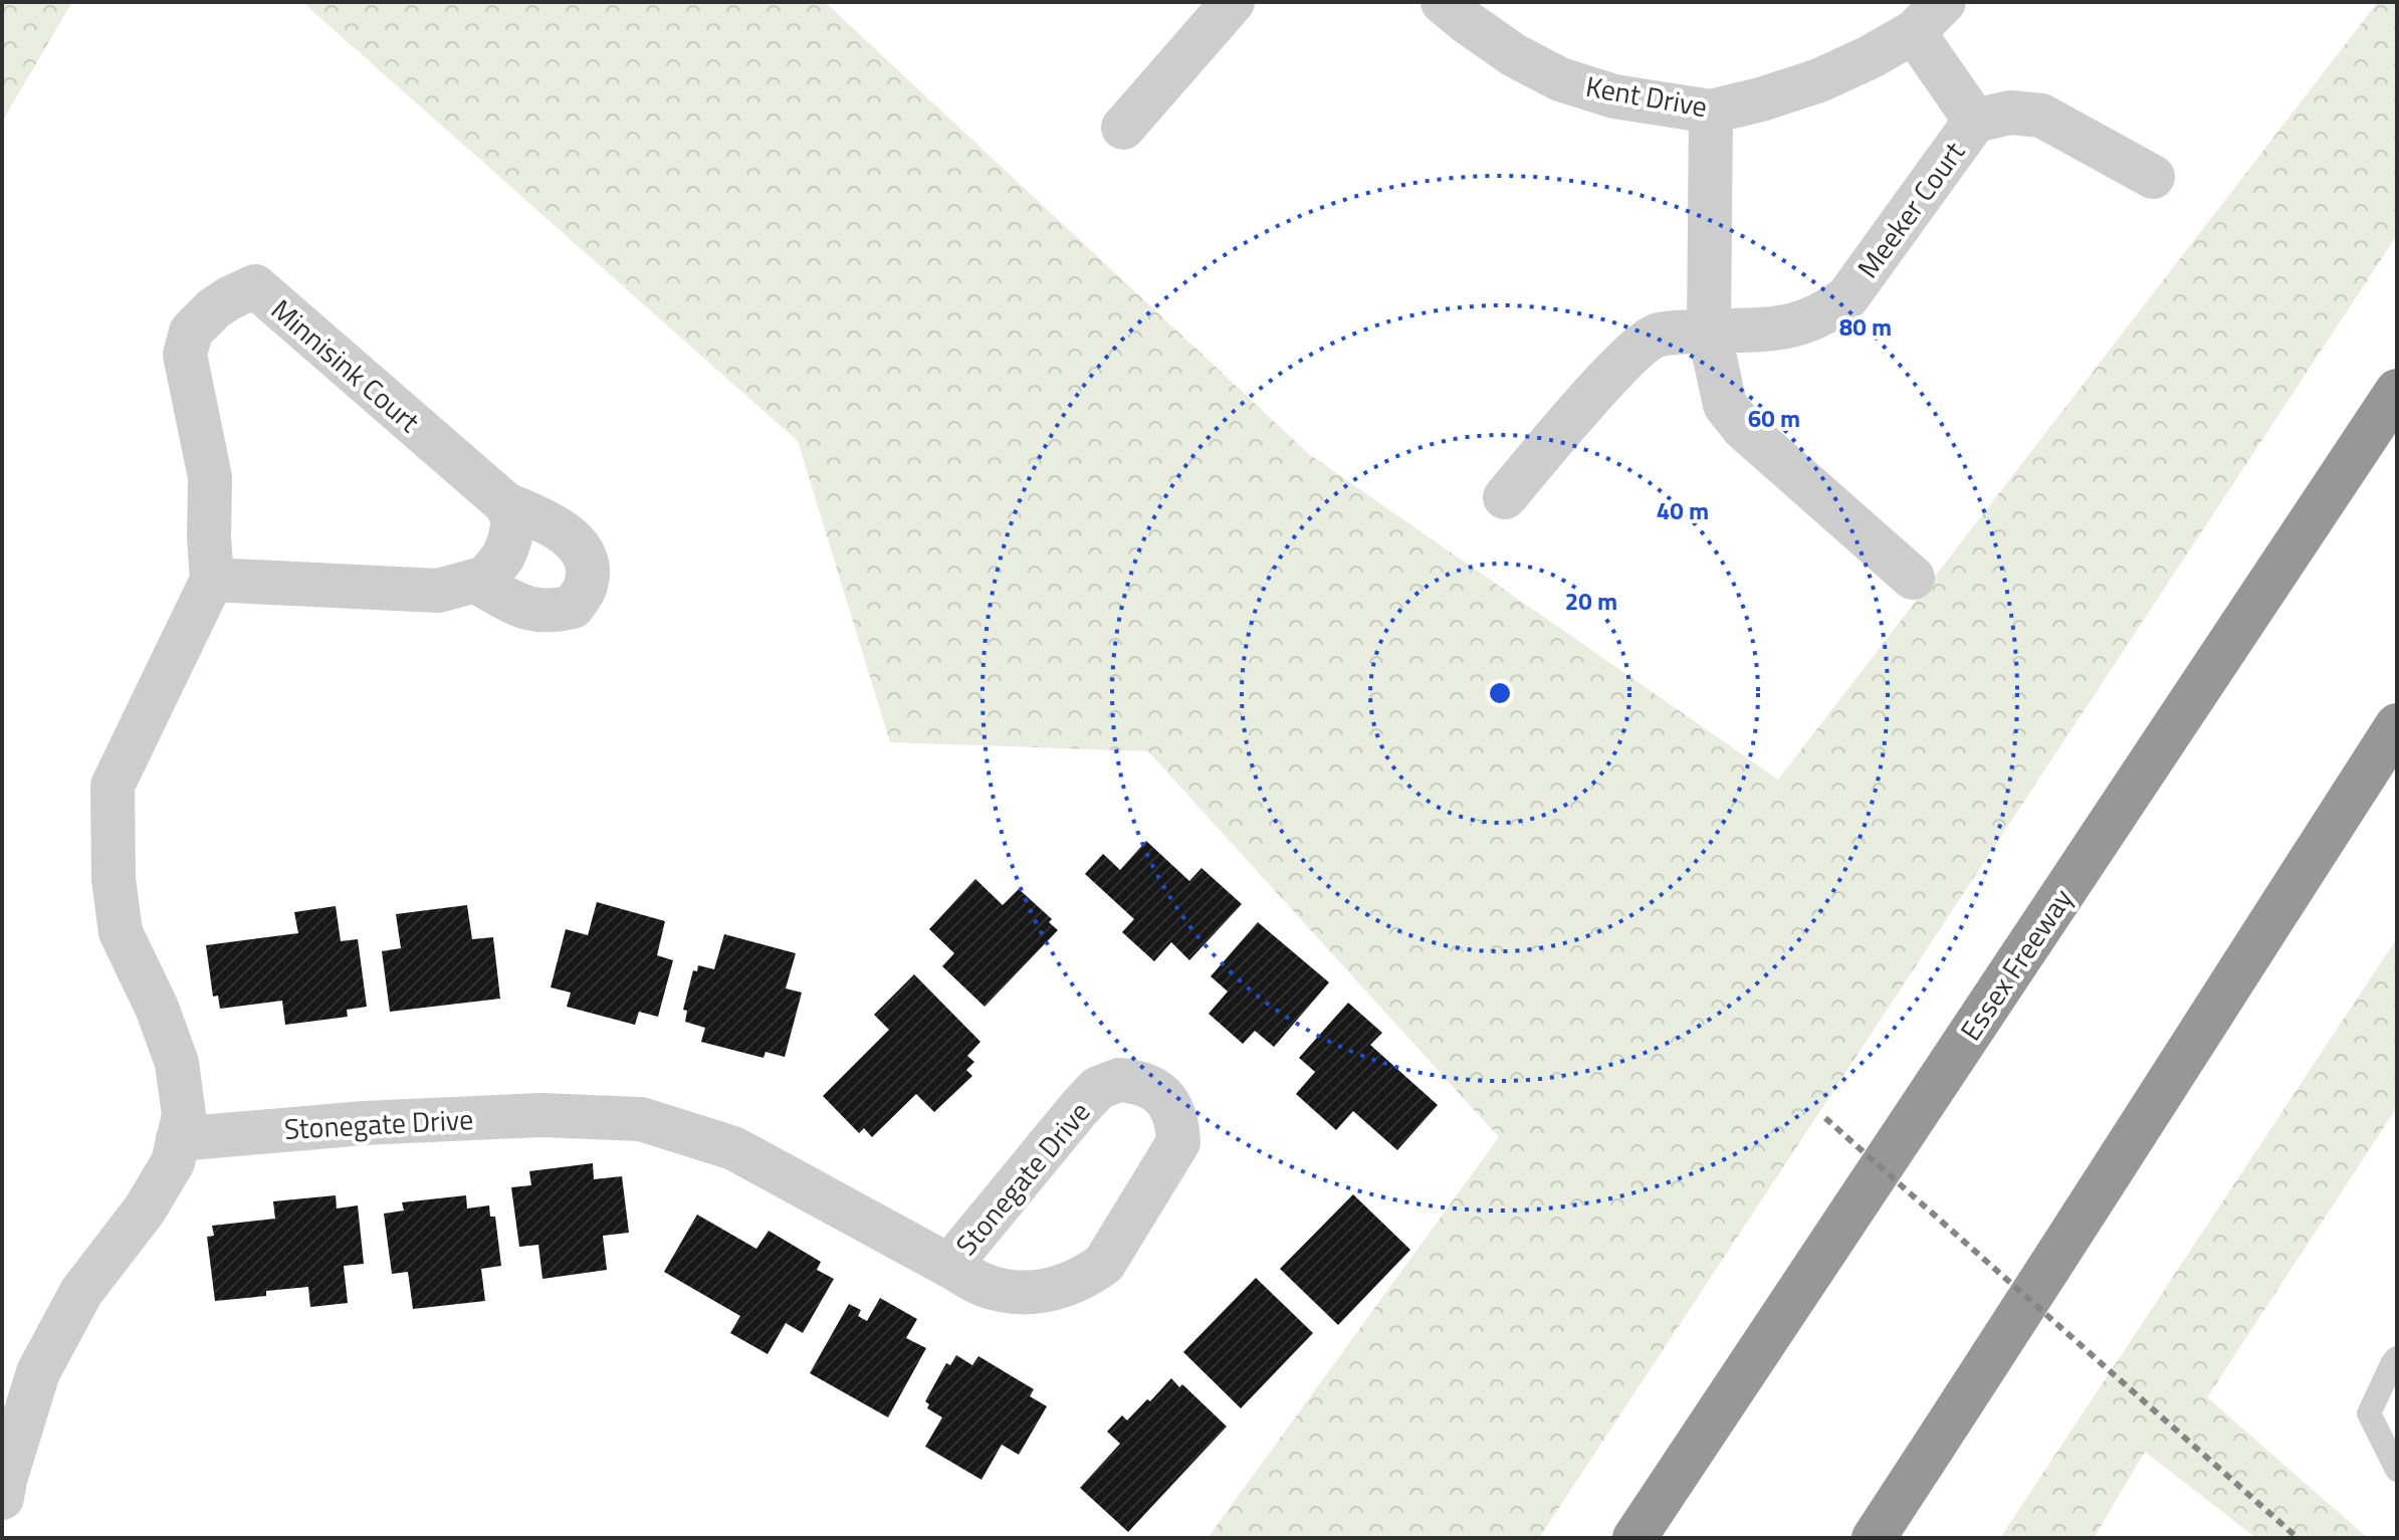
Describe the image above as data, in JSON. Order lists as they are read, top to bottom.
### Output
{
  "streets": {
    "highway": ["Essex Freeway"],
    "street": [
      "Kent Drive",
      "Meeker Court",
      "Minnisink Court",
      "Stonegate Drive"
    ]
  },
  "crossings": [
    ["Kent Drive", "Meeker Court"],
    ["Minnisink Court", "Stonegate Drive"]
  ],
  "rings": [
    "80 m",
    "60 m",
    "40 m",
    "20 m"
  ]
}
